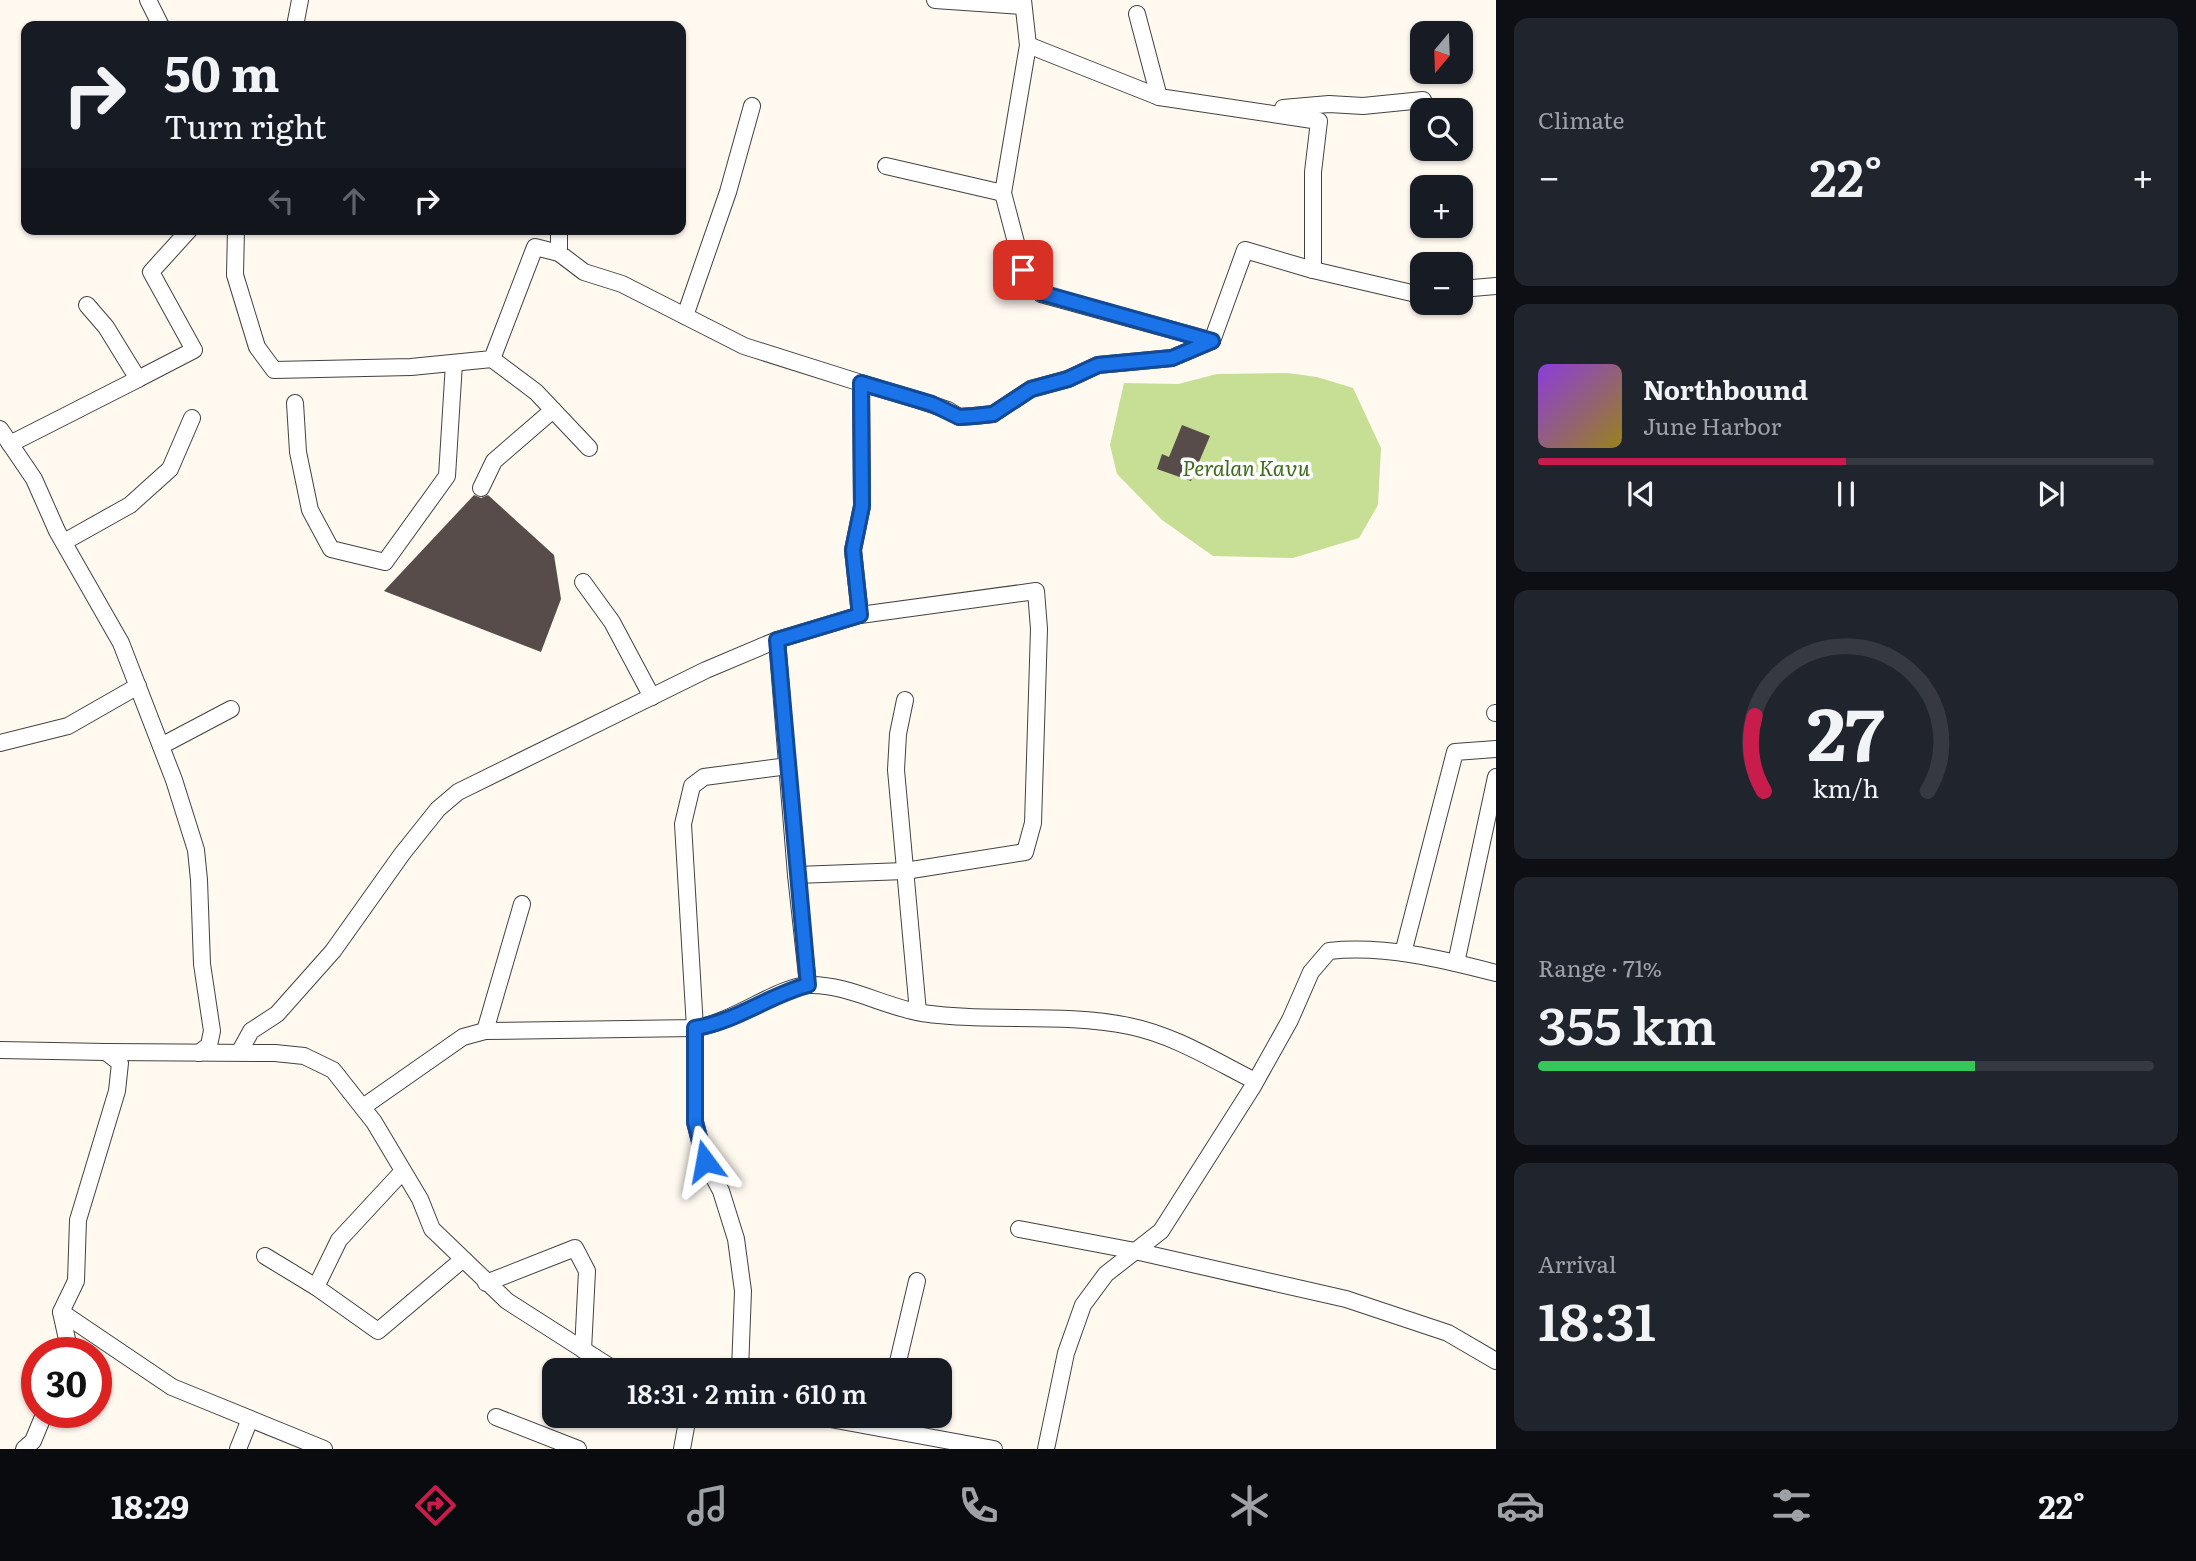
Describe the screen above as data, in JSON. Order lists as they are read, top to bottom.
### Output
{
  "parks": ["Peralan Kavu"],
  "north": "bottom",
  "page": {
    "tile": [
      "Climate",
      ["Range · 71%", "355 km"],
      ["Arrival", "18:31"]
    ],
    "map_buttons": ["+", "−"],
    "turn": ["50 m", "Turn right"],
    "heat": ["−", "22°", "+"],
    "song": ["Northbound", "June Harbor"],
    "limit": "30",
    "trip": "18:31 · 2 min · 610 m",
    "tabs": ["18:29", "22°"],
    "gauge": ["27", "km/h"]
  }
}
